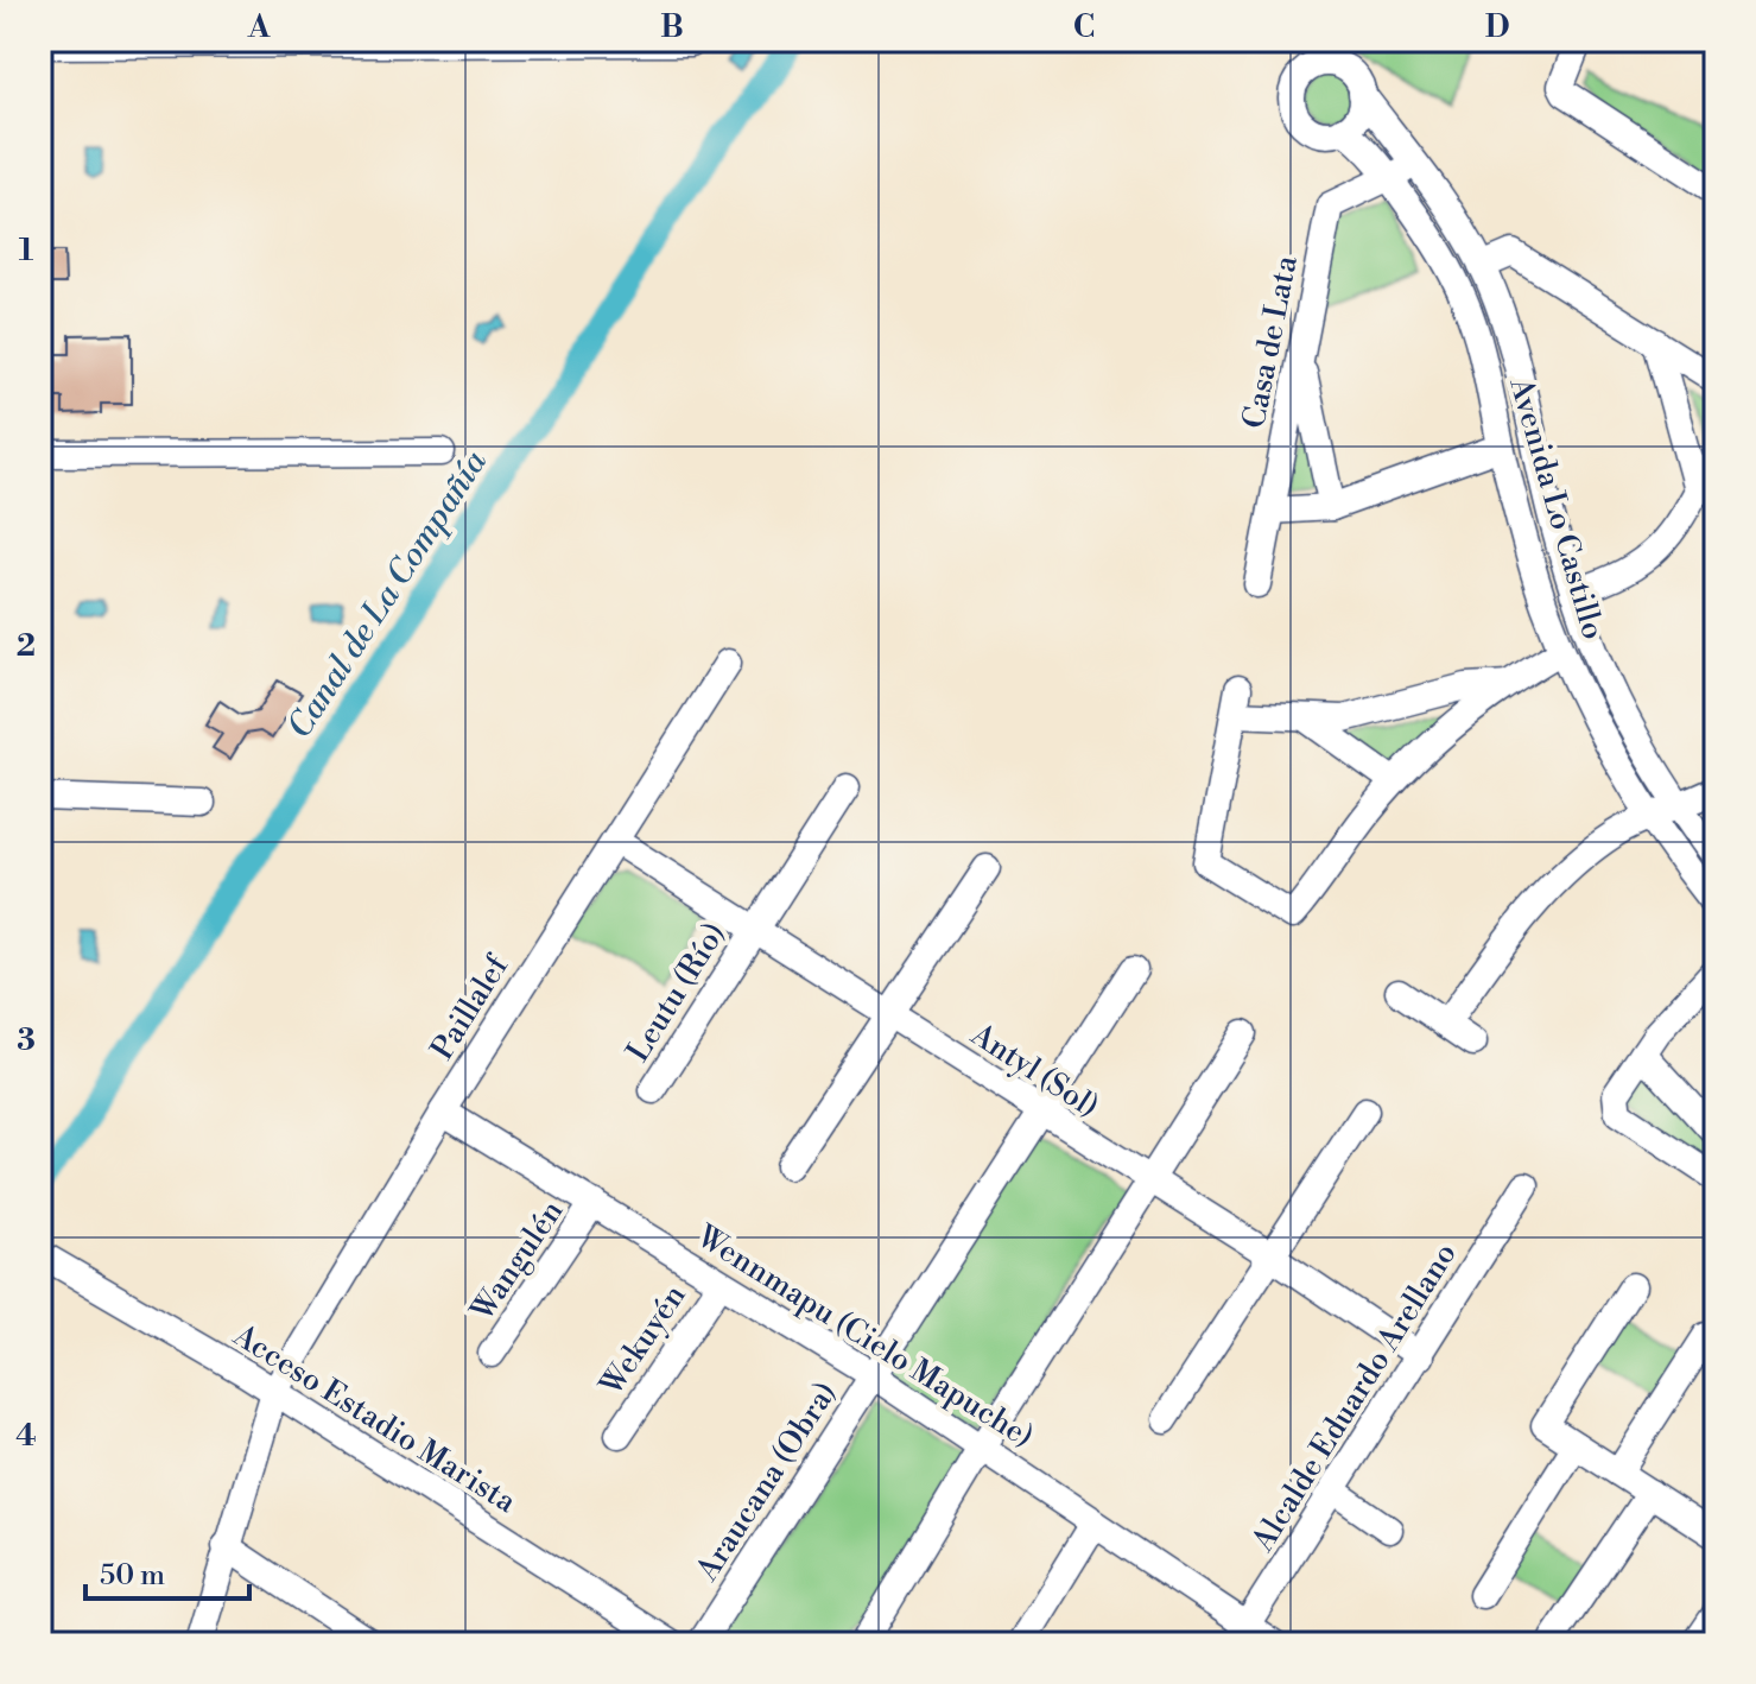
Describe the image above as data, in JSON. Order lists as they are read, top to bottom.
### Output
{
  "streets": {
    "street": [
      "Casa de Lata",
      "Avenida Lo Castillo",
      "Leutu (Río)",
      "Paillalef",
      "Antyl (Sol)",
      "Wangulén",
      "Wennmapu (Cielo Mapuche)",
      "Wekuyén",
      "Alcalde Eduardo Arellano",
      "Acceso Estadio Marista",
      "Araucana (Obra)"
    ]
  },
  "crossings": [
    ["Casa de Lata", "Avenida Lo Castillo"],
    ["Leutu (Río)", "Antyl (Sol)"],
    ["Paillalef", "Antyl (Sol)"],
    ["Paillalef", "Wennmapu (Cielo Mapuche)"],
    ["Paillalef", "Acceso Estadio Marista"],
    ["Antyl (Sol)", "Alcalde Eduardo Arellano"],
    ["Antyl (Sol)", "Araucana (Obra)"],
    ["Wangulén", "Wennmapu (Cielo Mapuche)"],
    ["Wennmapu (Cielo Mapuche)", "Wekuyén"],
    ["Wennmapu (Cielo Mapuche)", "Alcalde Eduardo Arellano"],
    ["Wennmapu (Cielo Mapuche)", "Araucana (Obra)"]
  ],
  "water": ["Canal de La Compañía"],
  "scale_bar": "50 m",
  "grid": {
    "columns": [
      "A",
      "B",
      "C",
      "D"
    ],
    "rows": [
      "1",
      "2",
      "3",
      "4"
    ]
  }
}
